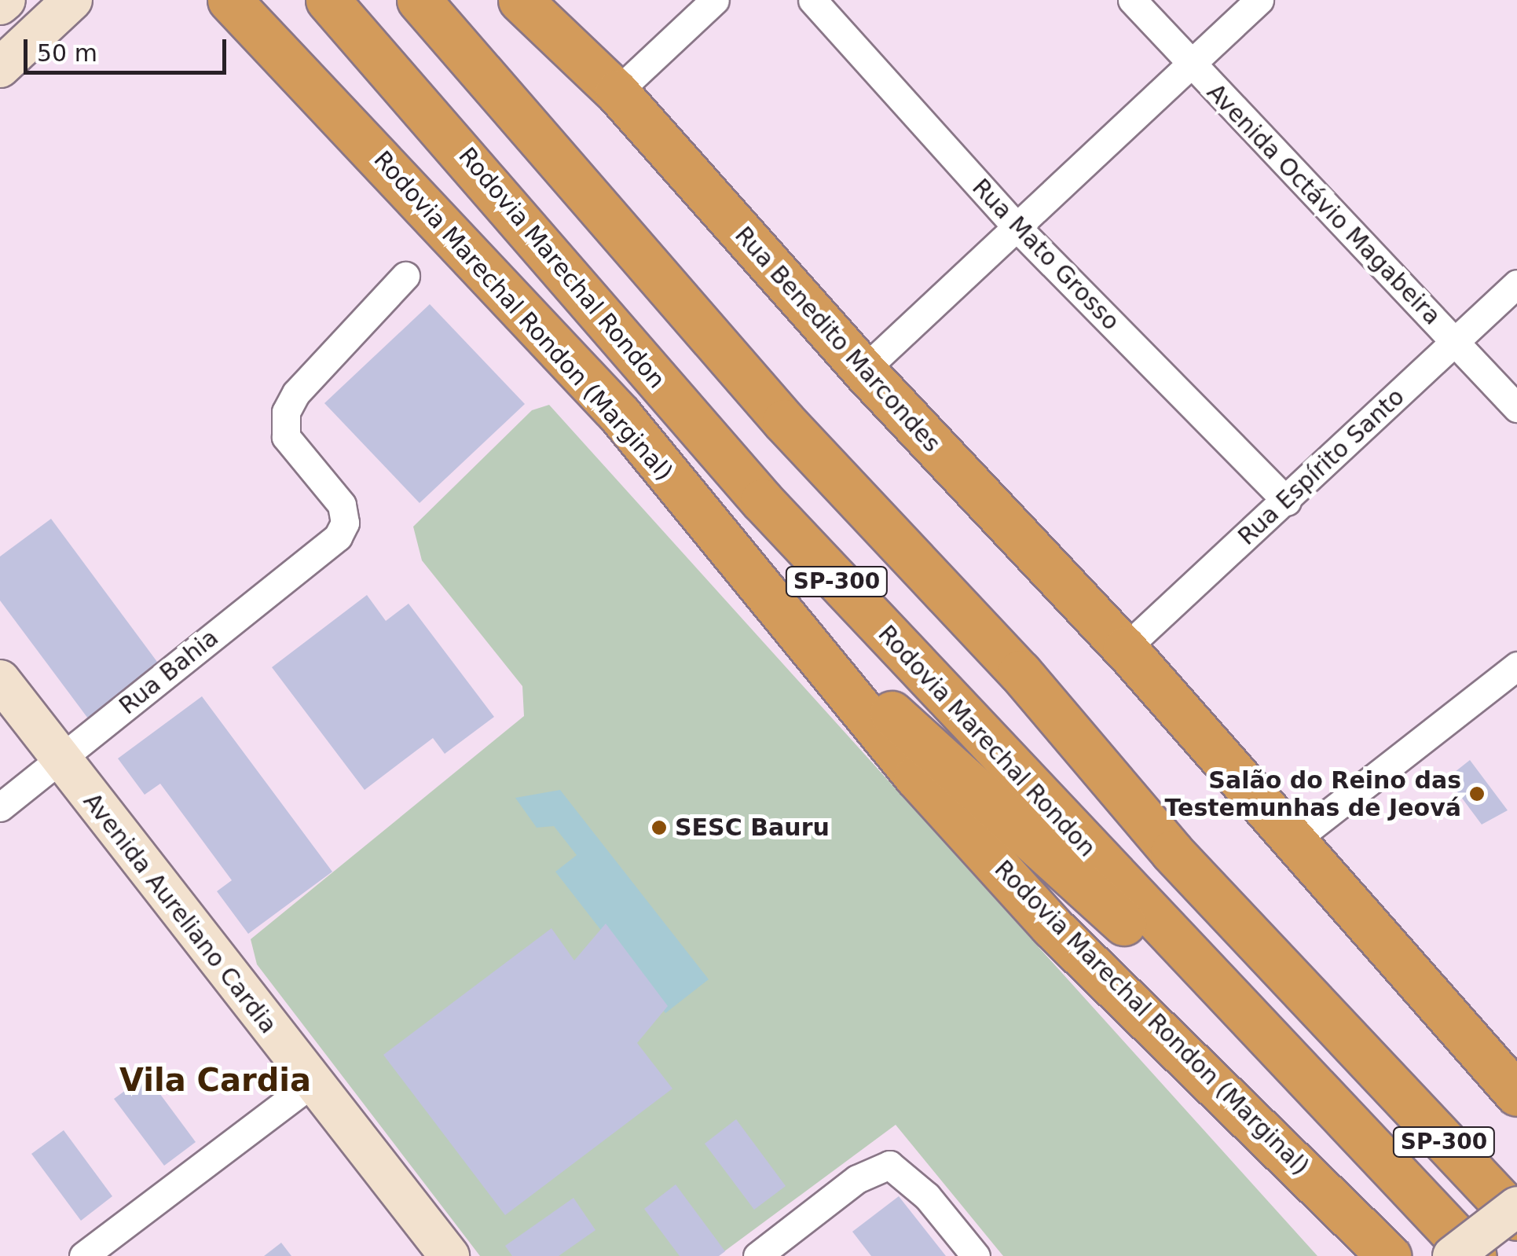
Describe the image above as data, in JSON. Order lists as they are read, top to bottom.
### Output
{
  "streets": {
    "highway": [
      "Rodovia Marechal Rondon",
      "Rodovia Marechal Rondon (Marginal)",
      "Rua Benedito Marcondes",
      "SP-300"
    ],
    "street": [
      "Avenida Octávio Magabeira",
      "Rua Mato Grosso",
      "Rua Espírito Santo",
      "Rua Bahia",
      "Avenida Aureliano Cardia"
    ]
  },
  "crossings": [
    ["Avenida Octávio Magabeira", "Rua Espírito Santo"],
    ["Rua Mato Grosso", "Rua Espírito Santo"],
    ["Rua Benedito Marcondes", "Rua Espírito Santo"],
    ["Rua Bahia", "Avenida Aureliano Cardia"]
  ],
  "districts": ["Vila Cardia"],
  "places": ["Salão do Reino das Testemunhas de Jeová", "SESC Bauru"],
  "scale_bar": "50 m"
}
